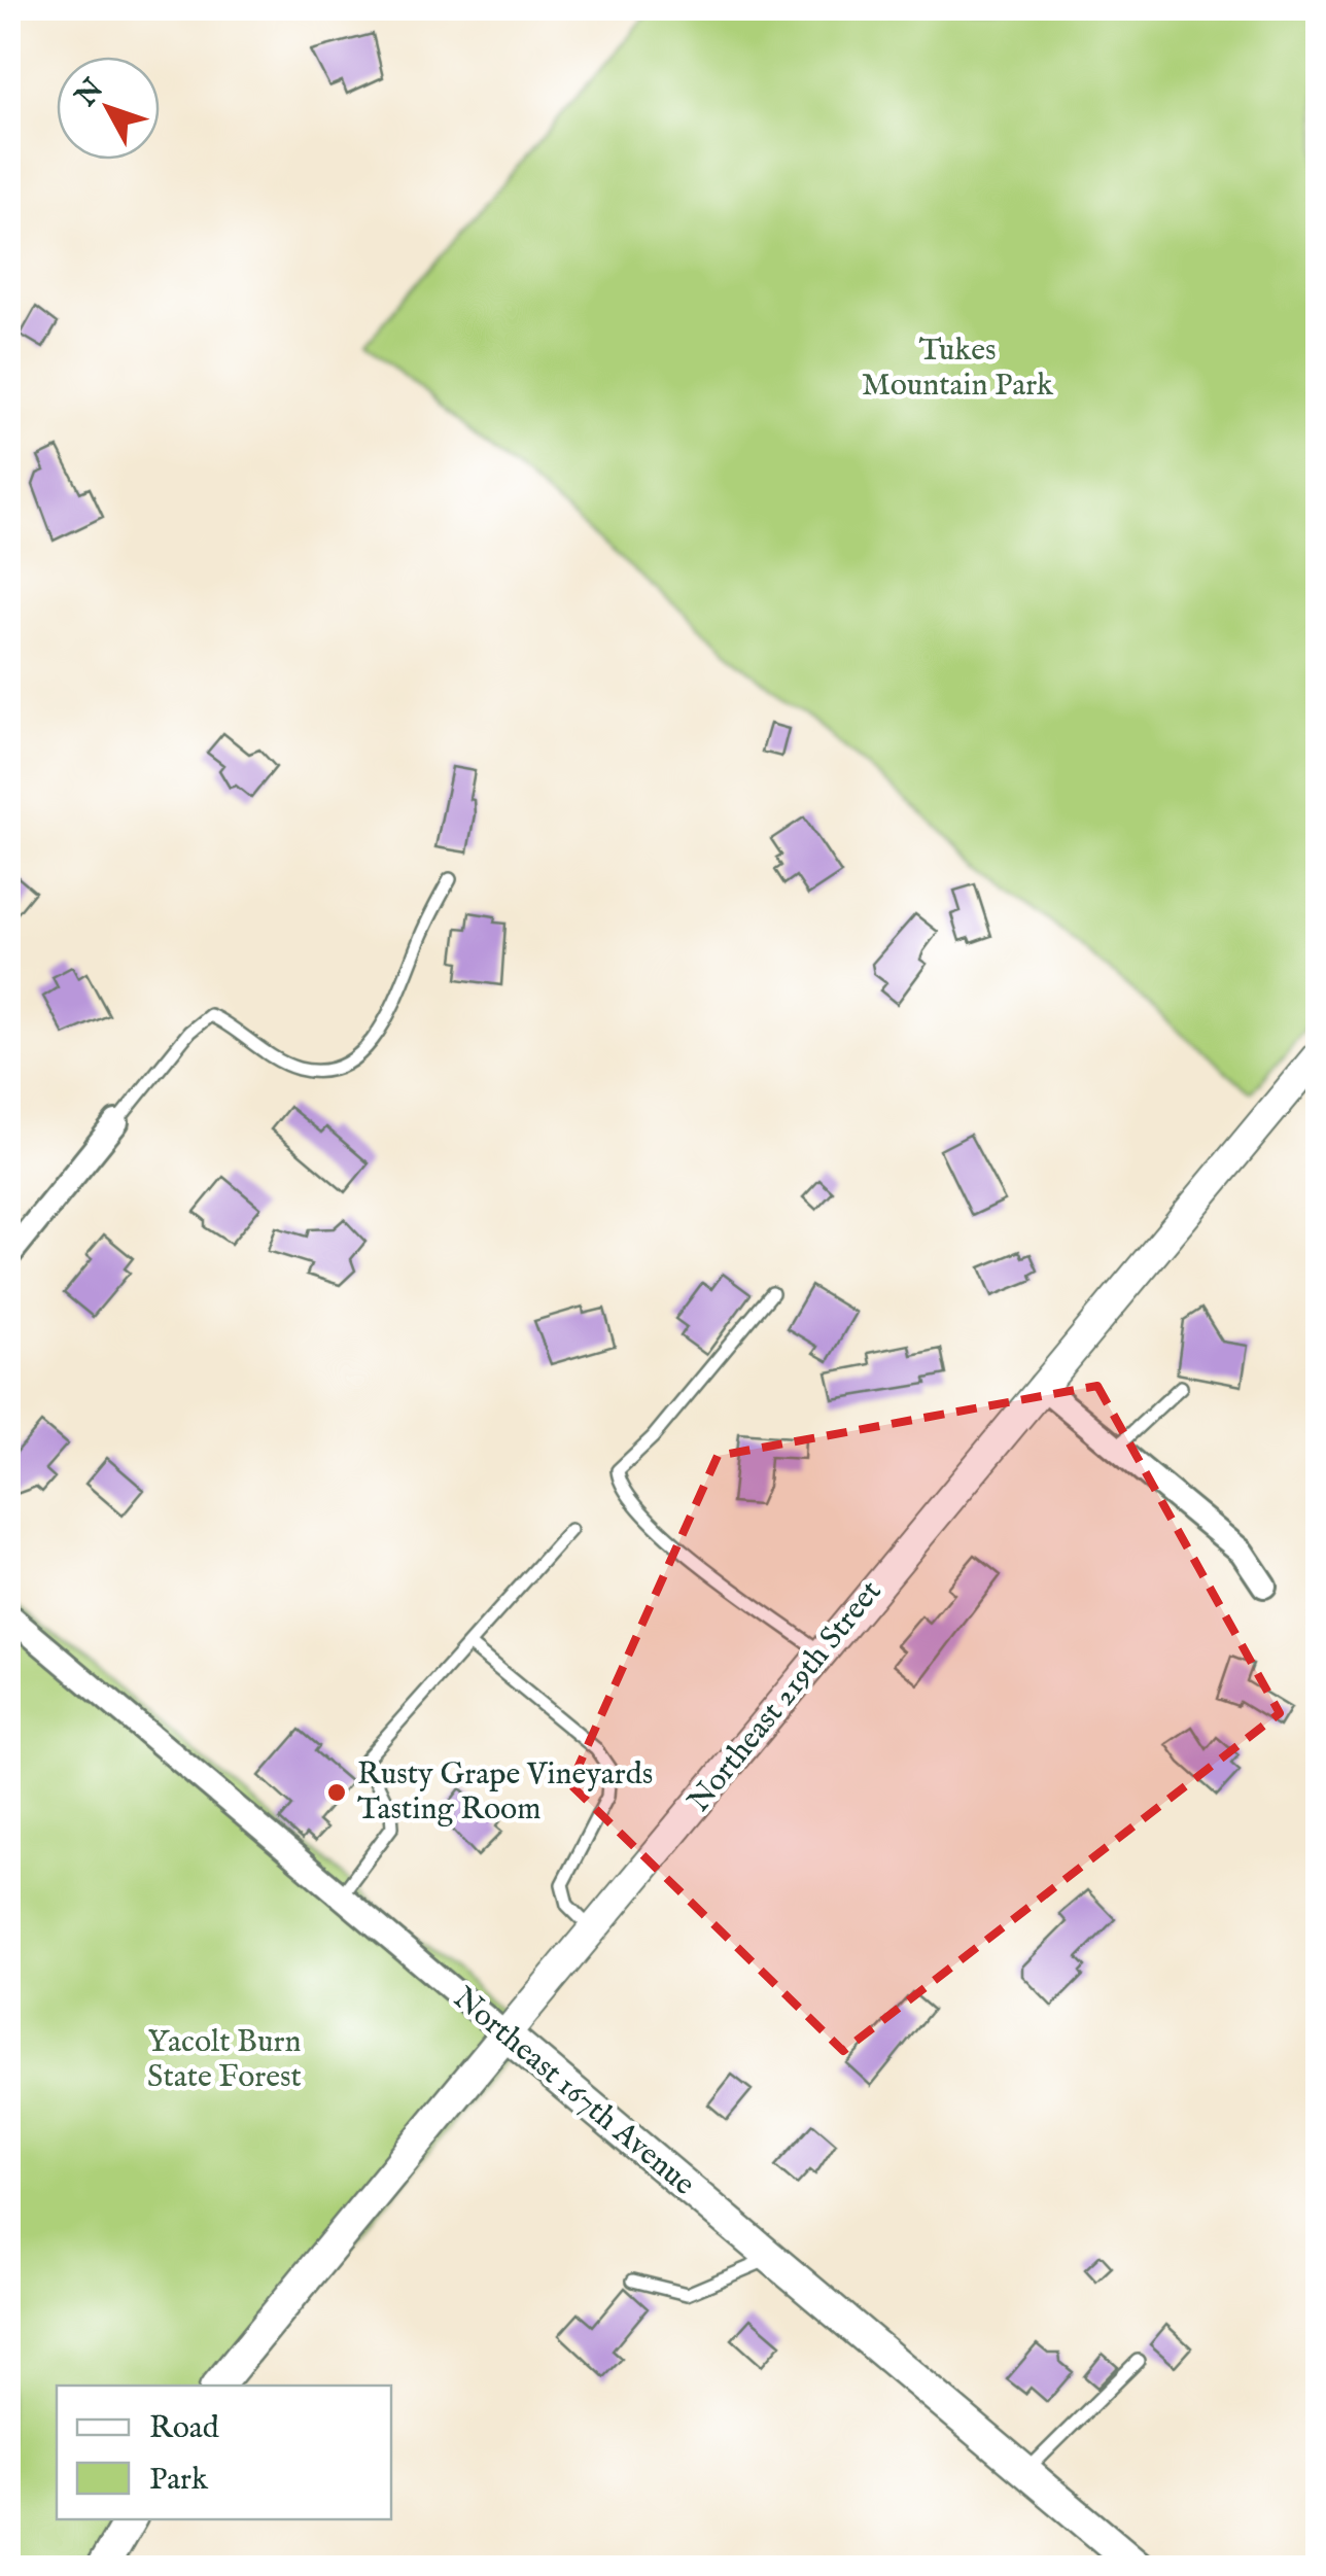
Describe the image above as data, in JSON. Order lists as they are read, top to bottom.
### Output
{
  "streets": {
    "main road": ["Northeast 219th Street", "Northeast 167th Avenue"]
  },
  "crossings": [
    ["Northeast 219th Street", "Northeast 167th Avenue"]
  ],
  "parks": ["Tukes Mountain Park", "Yacolt Burn State Forest"],
  "places": ["Rusty Grape Vineyards Tasting Room"],
  "legend": ["Road", "Park"],
  "north": "top left"
}
